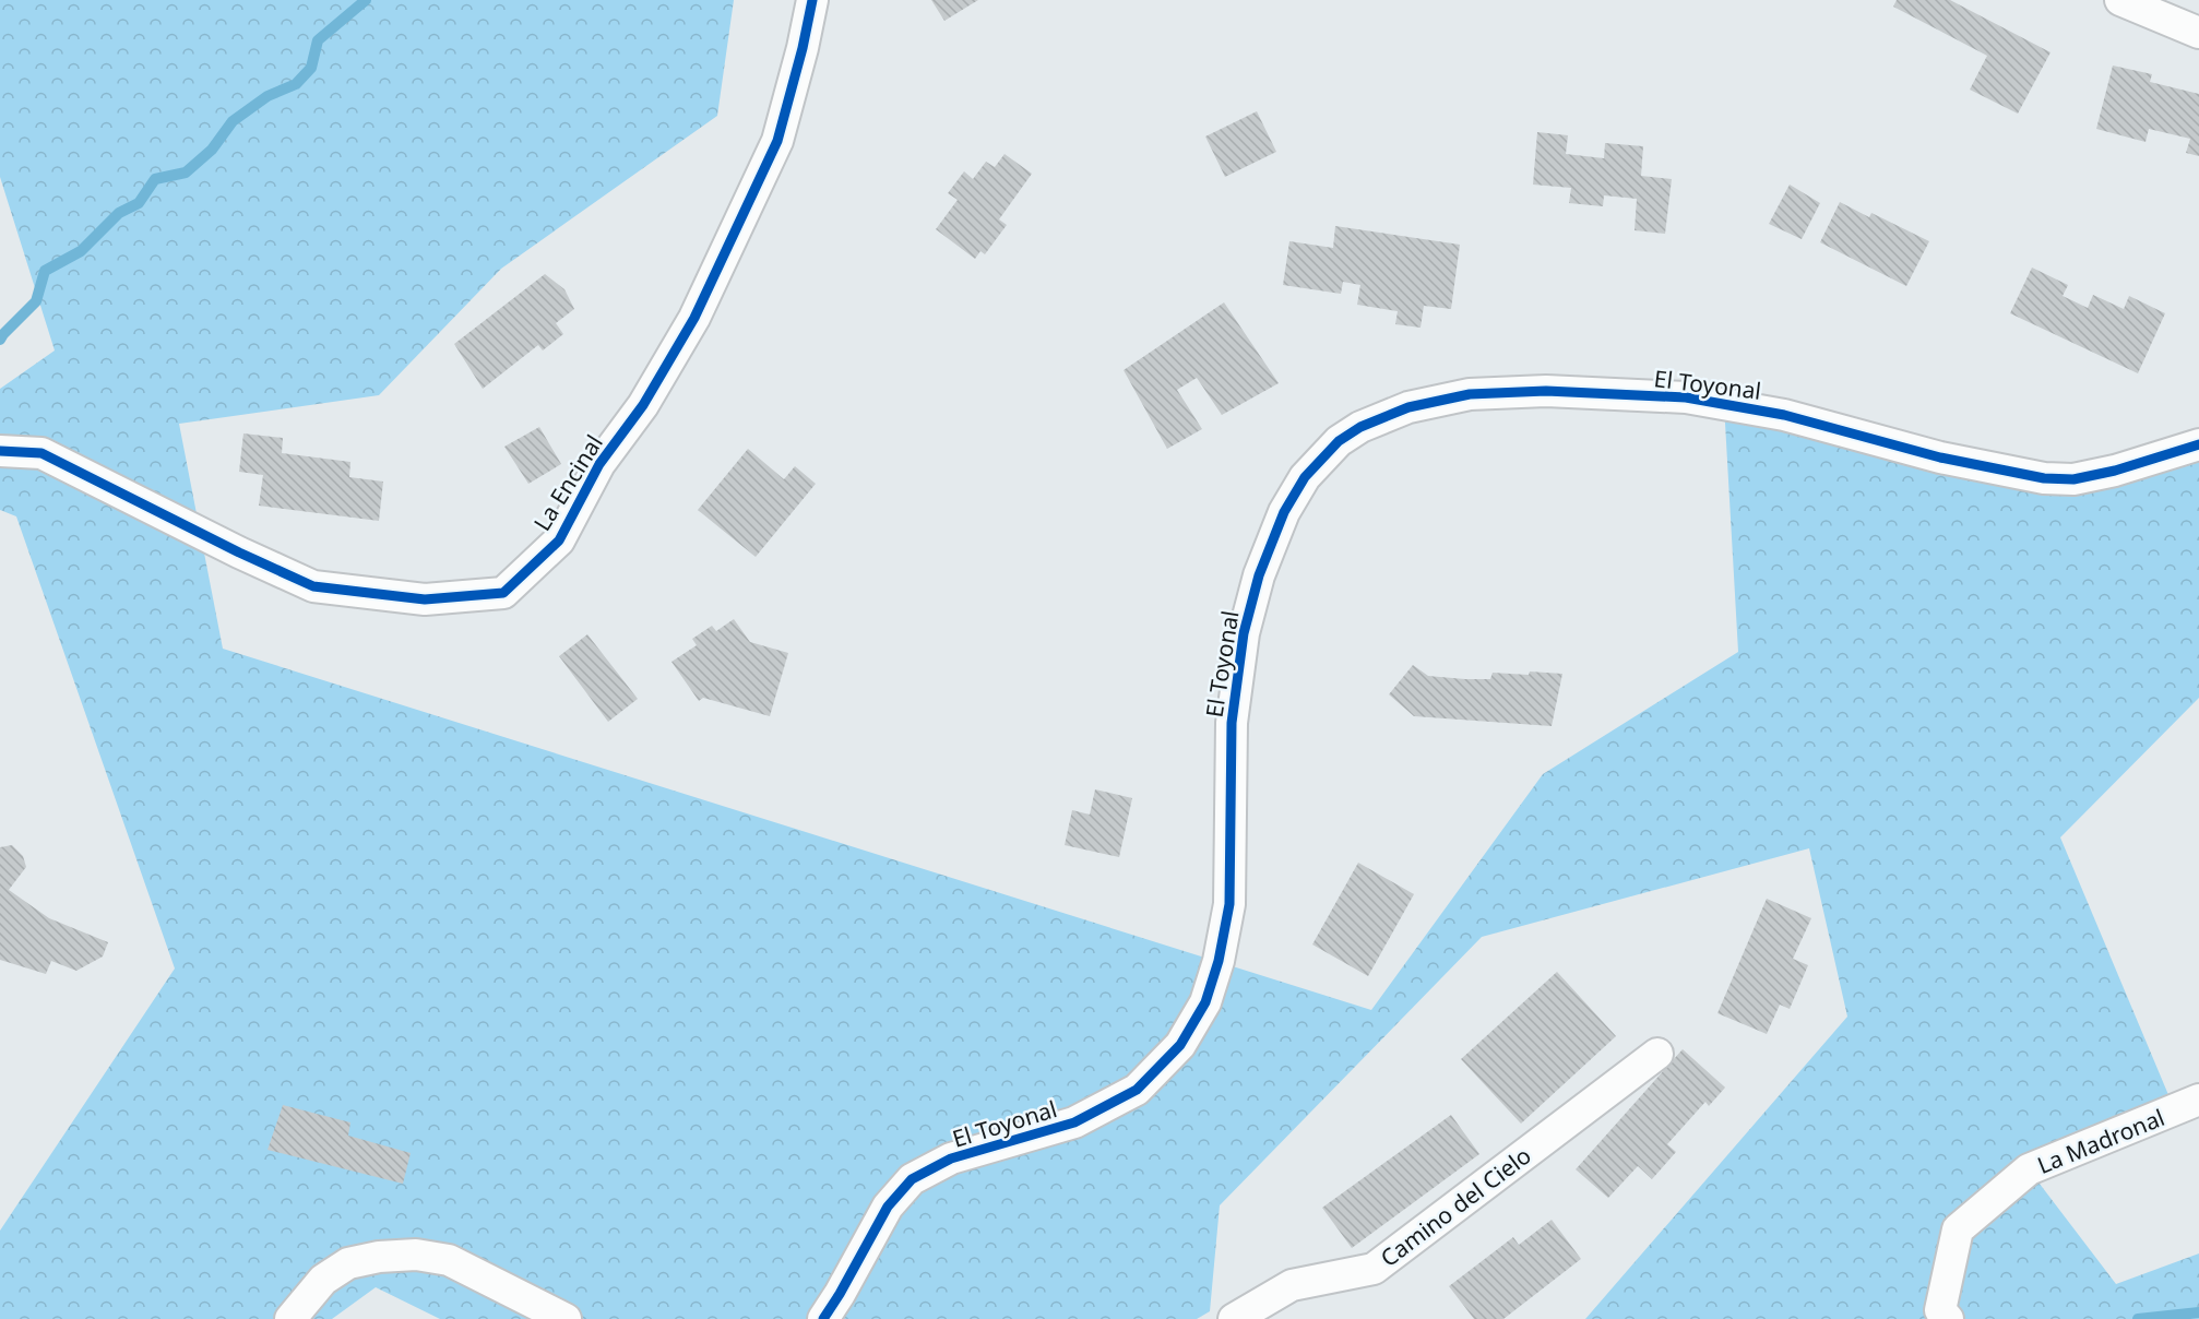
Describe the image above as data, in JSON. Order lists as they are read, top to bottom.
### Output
{
  "streets": {
    "street": [
      "El Toyonal",
      "La Encinal",
      "La Madronal",
      "Camino del Cielo"
    ]
  }
}
